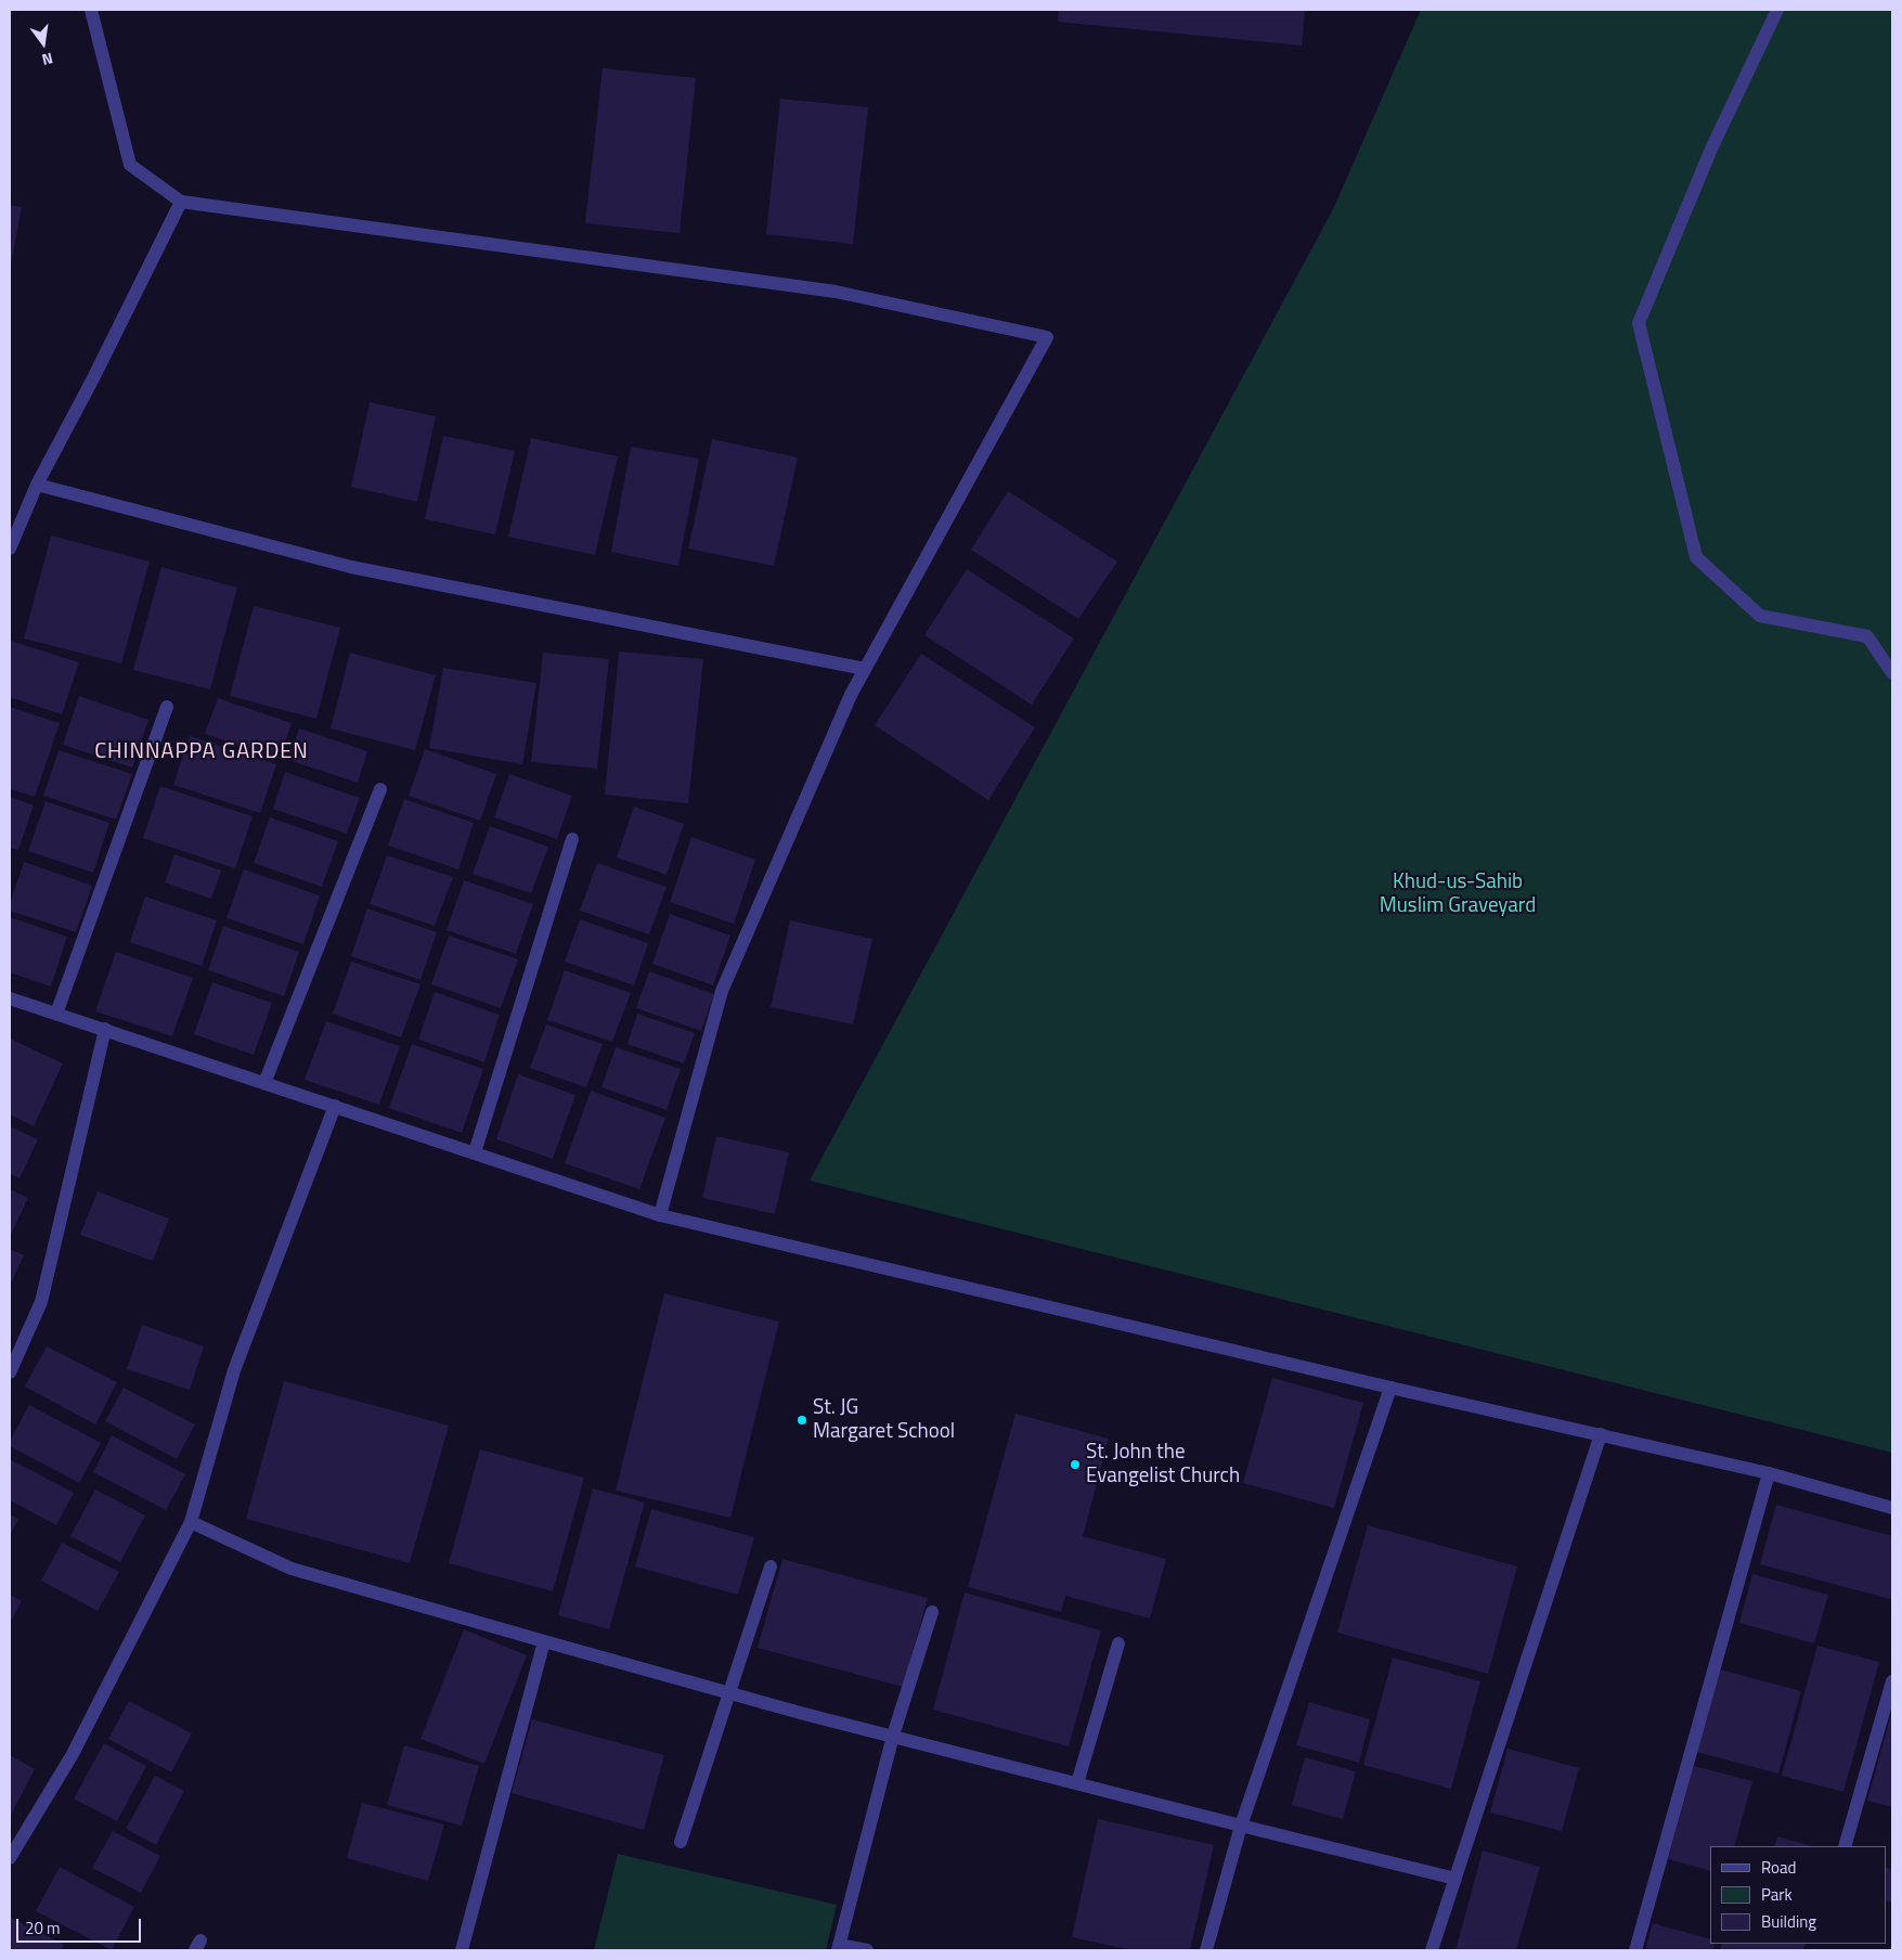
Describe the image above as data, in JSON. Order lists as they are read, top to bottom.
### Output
{
  "districts": ["CHINNAPPA GARDEN"],
  "parks": ["Khud-us-Sahib Muslim Graveyard"],
  "places": ["St. JG Margaret School", "St. John the Evangelist Church"],
  "legend": ["Road", "Park", "Building"],
  "scale_bar": "20 m",
  "north": "bottom"
}
